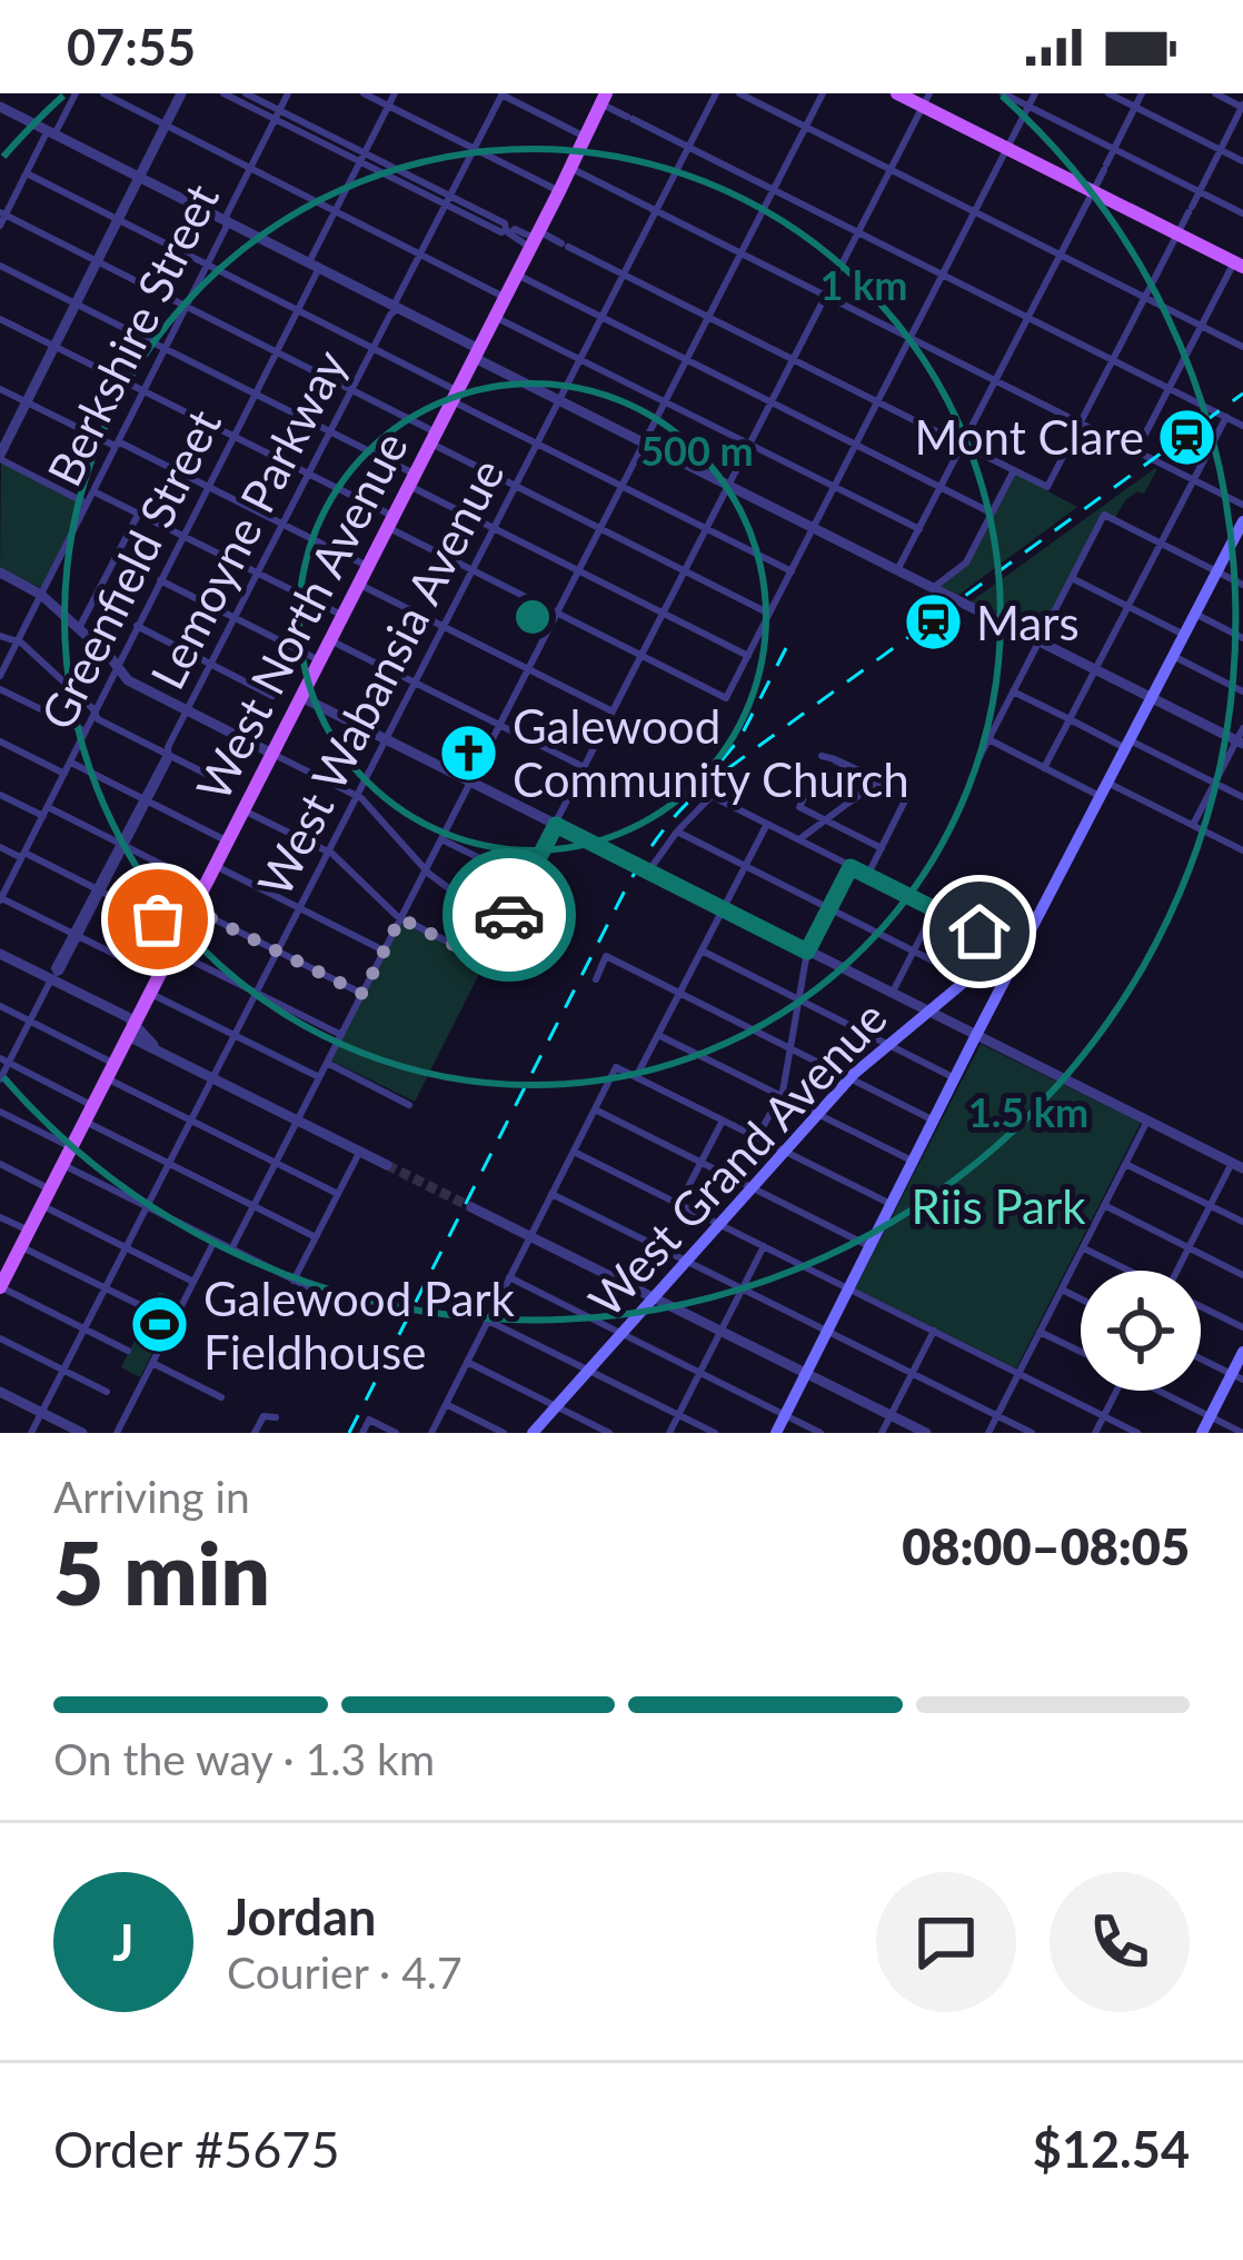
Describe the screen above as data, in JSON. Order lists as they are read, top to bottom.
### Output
{
  "streets": {
    "main road": ["West North Avenue", "West Grand Avenue"],
    "street": [
      "Berkshire Street",
      "Lemoyne Parkway",
      "Greenfield Street",
      "West Wabansia Avenue"
    ]
  },
  "parks": ["Riis Park"],
  "places": {
    "station": ["Mont Clare", "Mars"],
    "church": ["Galewood Community Church"],
    "sports": ["Galewood Park Fieldhouse"]
  },
  "page": {
    "status": "07:55",
    "heading": ["5 min", "Arriving in", "08:00–08:05"],
    "panel": [
      "Jordan",
      "Courier · 4.7",
      "Order #5675",
      "$12.54"
    ],
    "bar": "On the way · 1.3 km",
    "round": "J"
  },
  "rings": ["1 km", "500 m", "1.5 km"]
}
